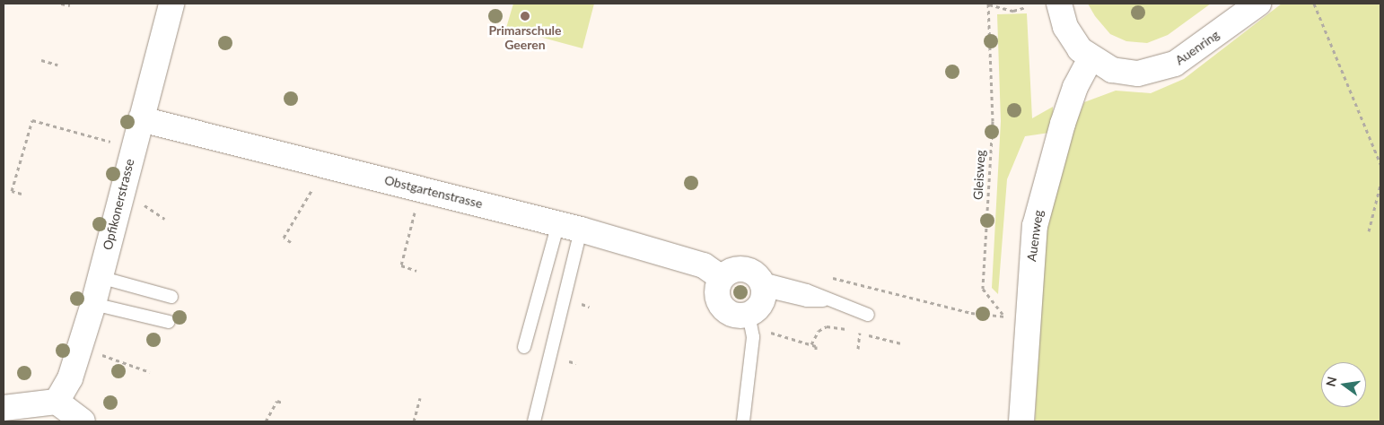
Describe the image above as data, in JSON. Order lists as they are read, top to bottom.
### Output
{
  "streets": {
    "street": [
      "Auenring",
      "Obstgartenstrasse",
      "Opfikonerstrasse",
      "Auenweg"
    ],
    "path": ["Gleisweg"]
  },
  "crossings": [
    ["Auenring", "Auenweg"],
    ["Gleisweg", "Auenweg"],
    ["Obstgartenstrasse", "Opfikonerstrasse"]
  ],
  "places": ["Primarschule Geeren"],
  "north": "left"
}
